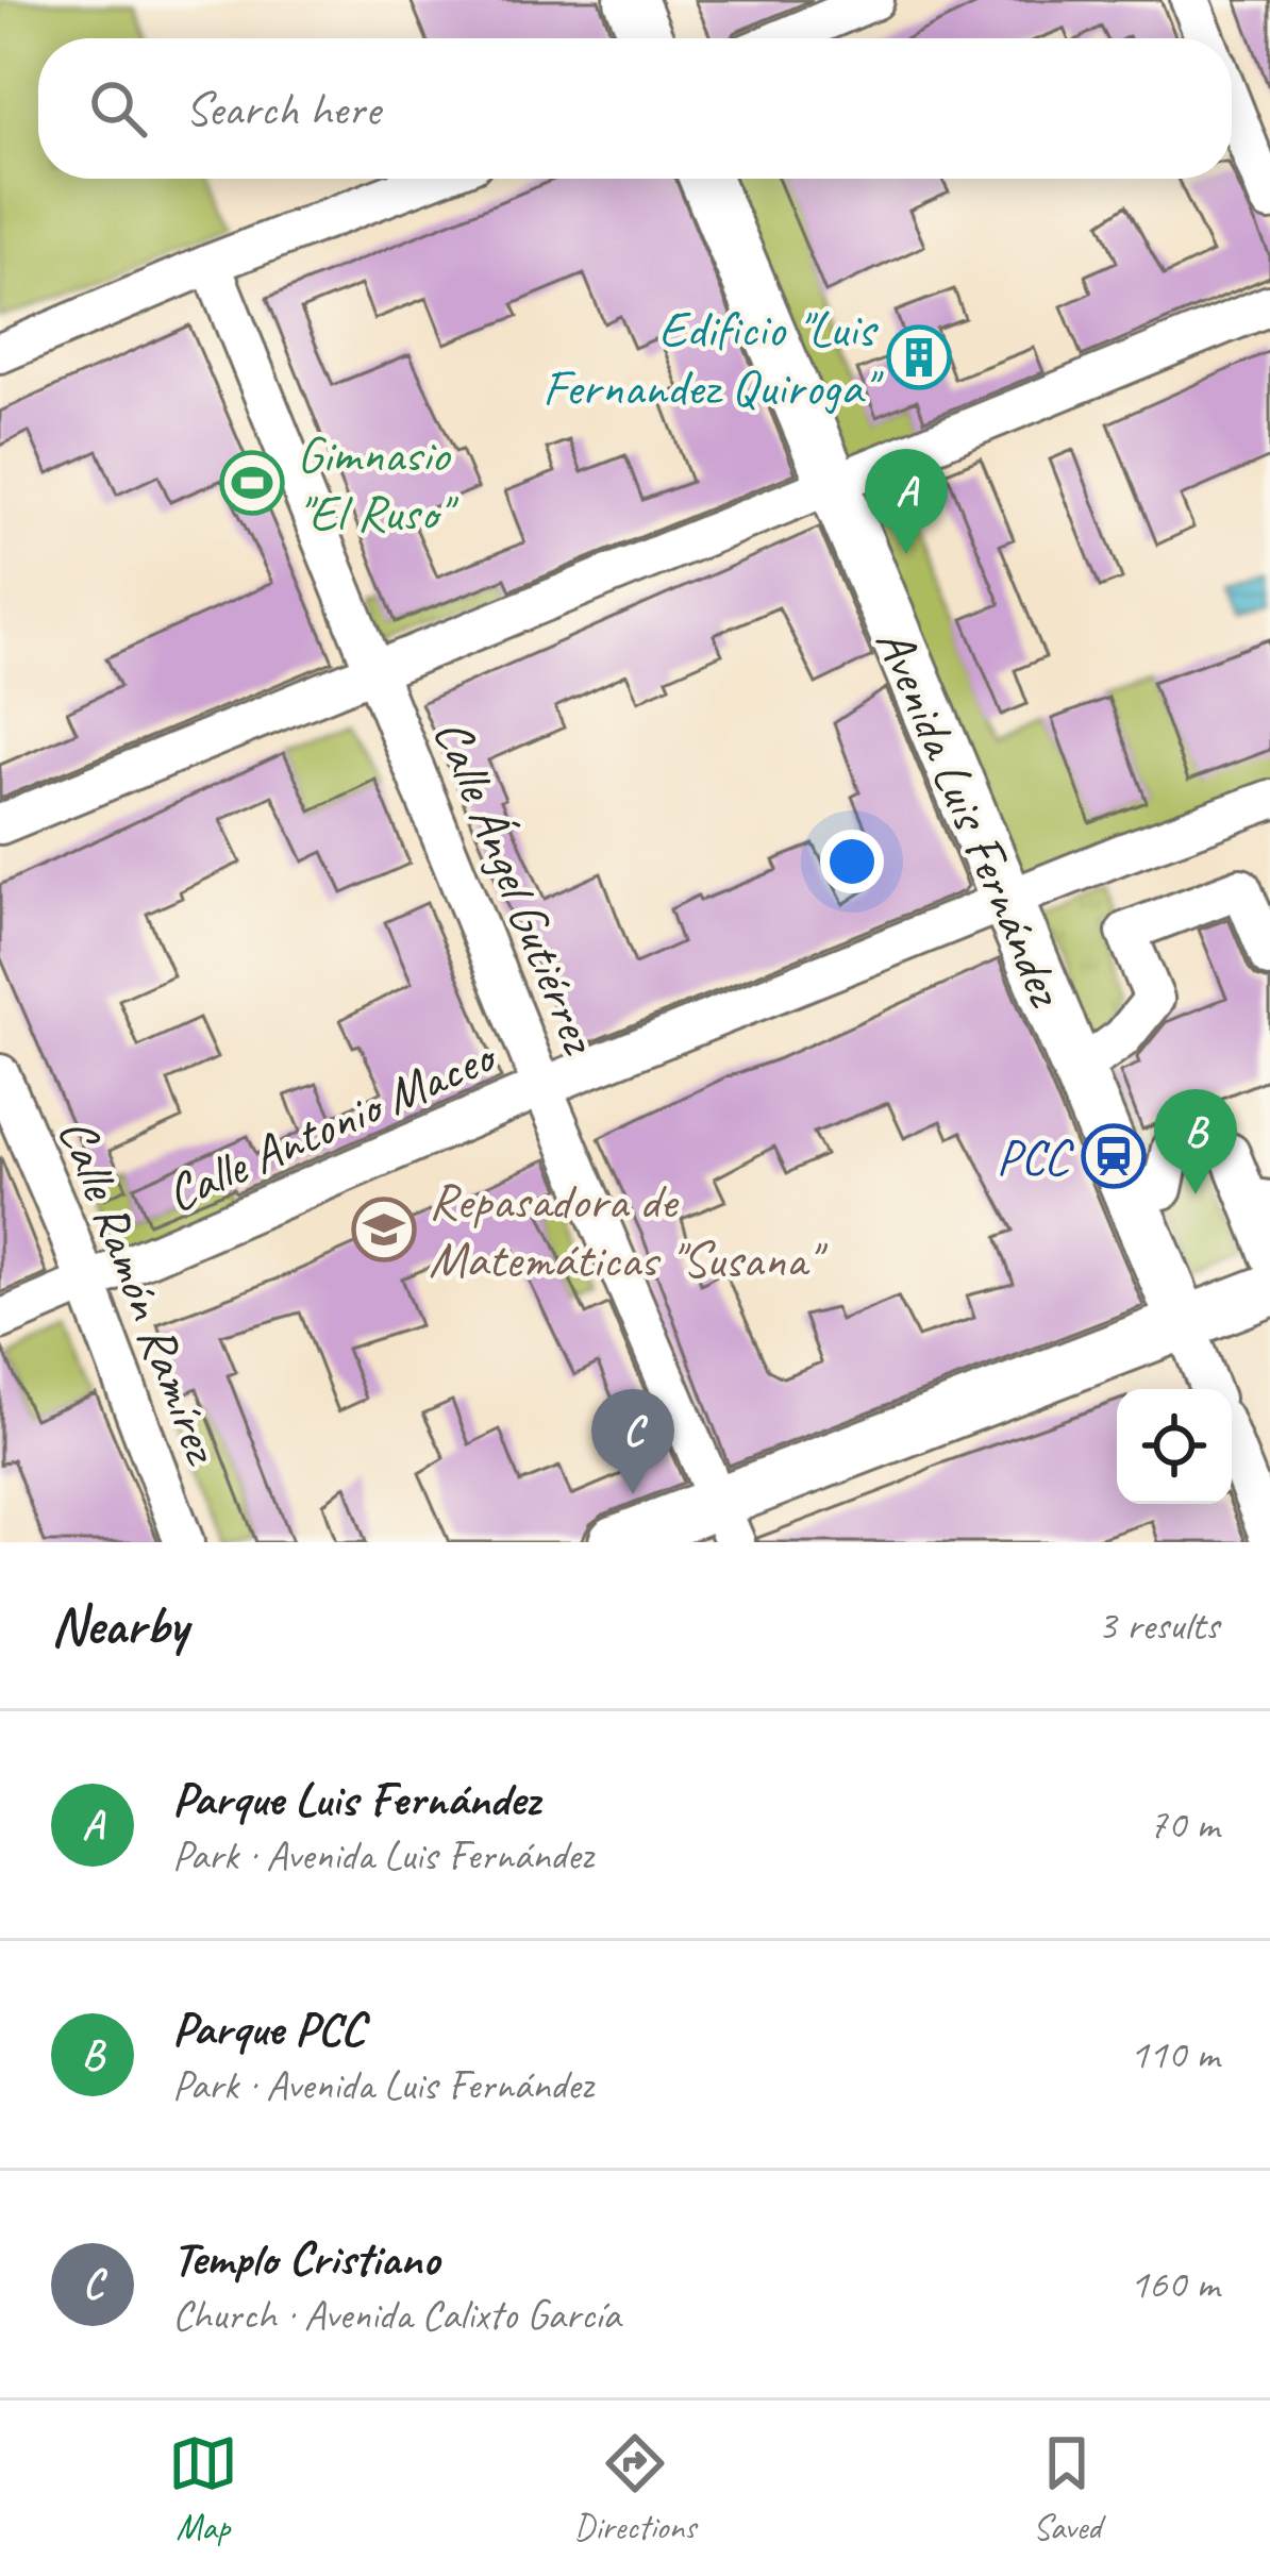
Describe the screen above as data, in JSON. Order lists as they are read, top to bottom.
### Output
{
  "streets": {
    "main road": ["Avenida Luis Fernández"],
    "street": ["Calle Ángel Gutiérrez", "Calle Antonio Maceo", "Calle Ramón Ramírez"]
  },
  "crossings": [
    ["Avenida Luis Fernández", "Calle Antonio Maceo"],
    ["Calle Ángel Gutiérrez", "Calle Antonio Maceo"],
    ["Calle Antonio Maceo", "Calle Ramón Ramírez"]
  ],
  "places": {
    "building": ["Edificio \"Luis Fernandez Quiroga\""],
    "sports": ["Gimnasio \"El Ruso\""],
    "station": ["PCC"],
    "school or university": ["Repasadora de Matemáticas \"Susana\""]
  },
  "page": {
    "search": "Search here",
    "pins": ["A", "B", "C"],
    "heading": ["Nearby", "3 results"],
    "list": [
      {
        "mark": "A",
        "name": "Parque Luis Fernández",
        "note": "Park · Avenida Luis Fernández",
        "value": "70 m"
      },
      {
        "mark": "B",
        "name": "Parque PCC",
        "note": "Park · Avenida Luis Fernández",
        "value": "110 m"
      },
      {
        "mark": "C",
        "name": "Templo Cristiano",
        "note": "Church · Avenida Calixto García",
        "value": "160 m"
      }
    ],
    "nav": ["Map", "Directions", "Saved"]
  }
}
